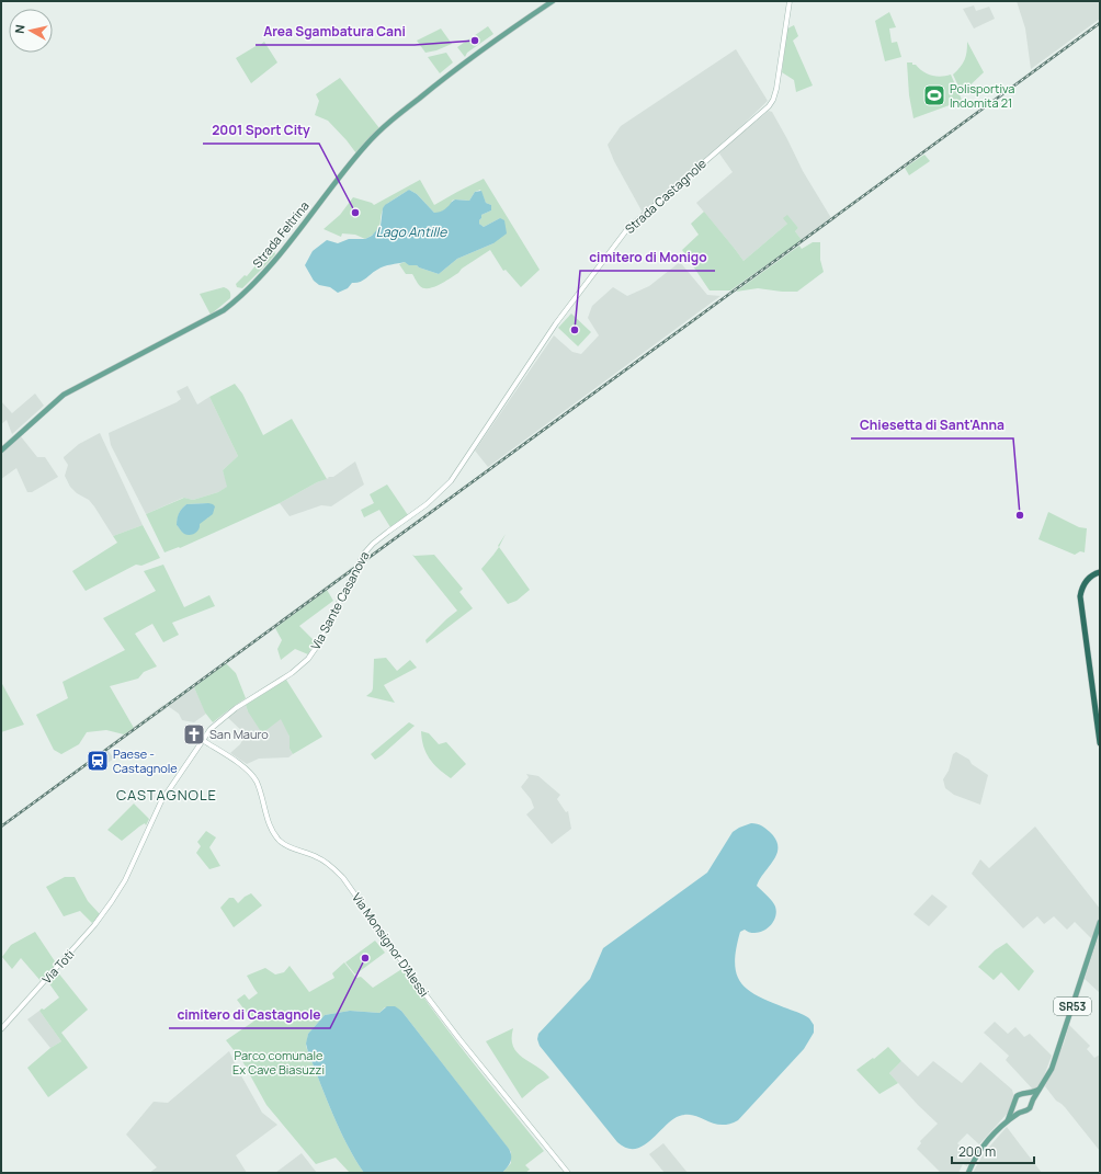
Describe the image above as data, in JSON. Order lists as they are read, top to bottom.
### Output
{
  "streets": {
    "main road": [
      "Strada Castagnole",
      "Strada Feltrina",
      "Via Sante Casanova",
      "Via Monsignor D'Alessi",
      "Via Toti",
      "SR53"
    ]
  },
  "crossings": [
    ["Strada Castagnole", "Via Sante Casanova"],
    ["Via Sante Casanova", "Via Monsignor D'Alessi"],
    ["Via Sante Casanova", "Via Toti"]
  ],
  "districts": ["CASTAGNOLE"],
  "water": ["Lago Antille"],
  "parks": ["Parco comunale Ex Cave Biasuzzi"],
  "places": {
    "other": [
      "Area Sgambatura Cani",
      "2001 Sport City",
      "cimitero di Monigo",
      "Chiesetta di Sant'Anna",
      "cimitero di Castagnole"
    ],
    "sports": ["Polisportiva Indomita 21"],
    "church": ["San Mauro"],
    "station": ["Paese - Castagnole"]
  },
  "scale_bar": "200 m",
  "north": "left"
}
